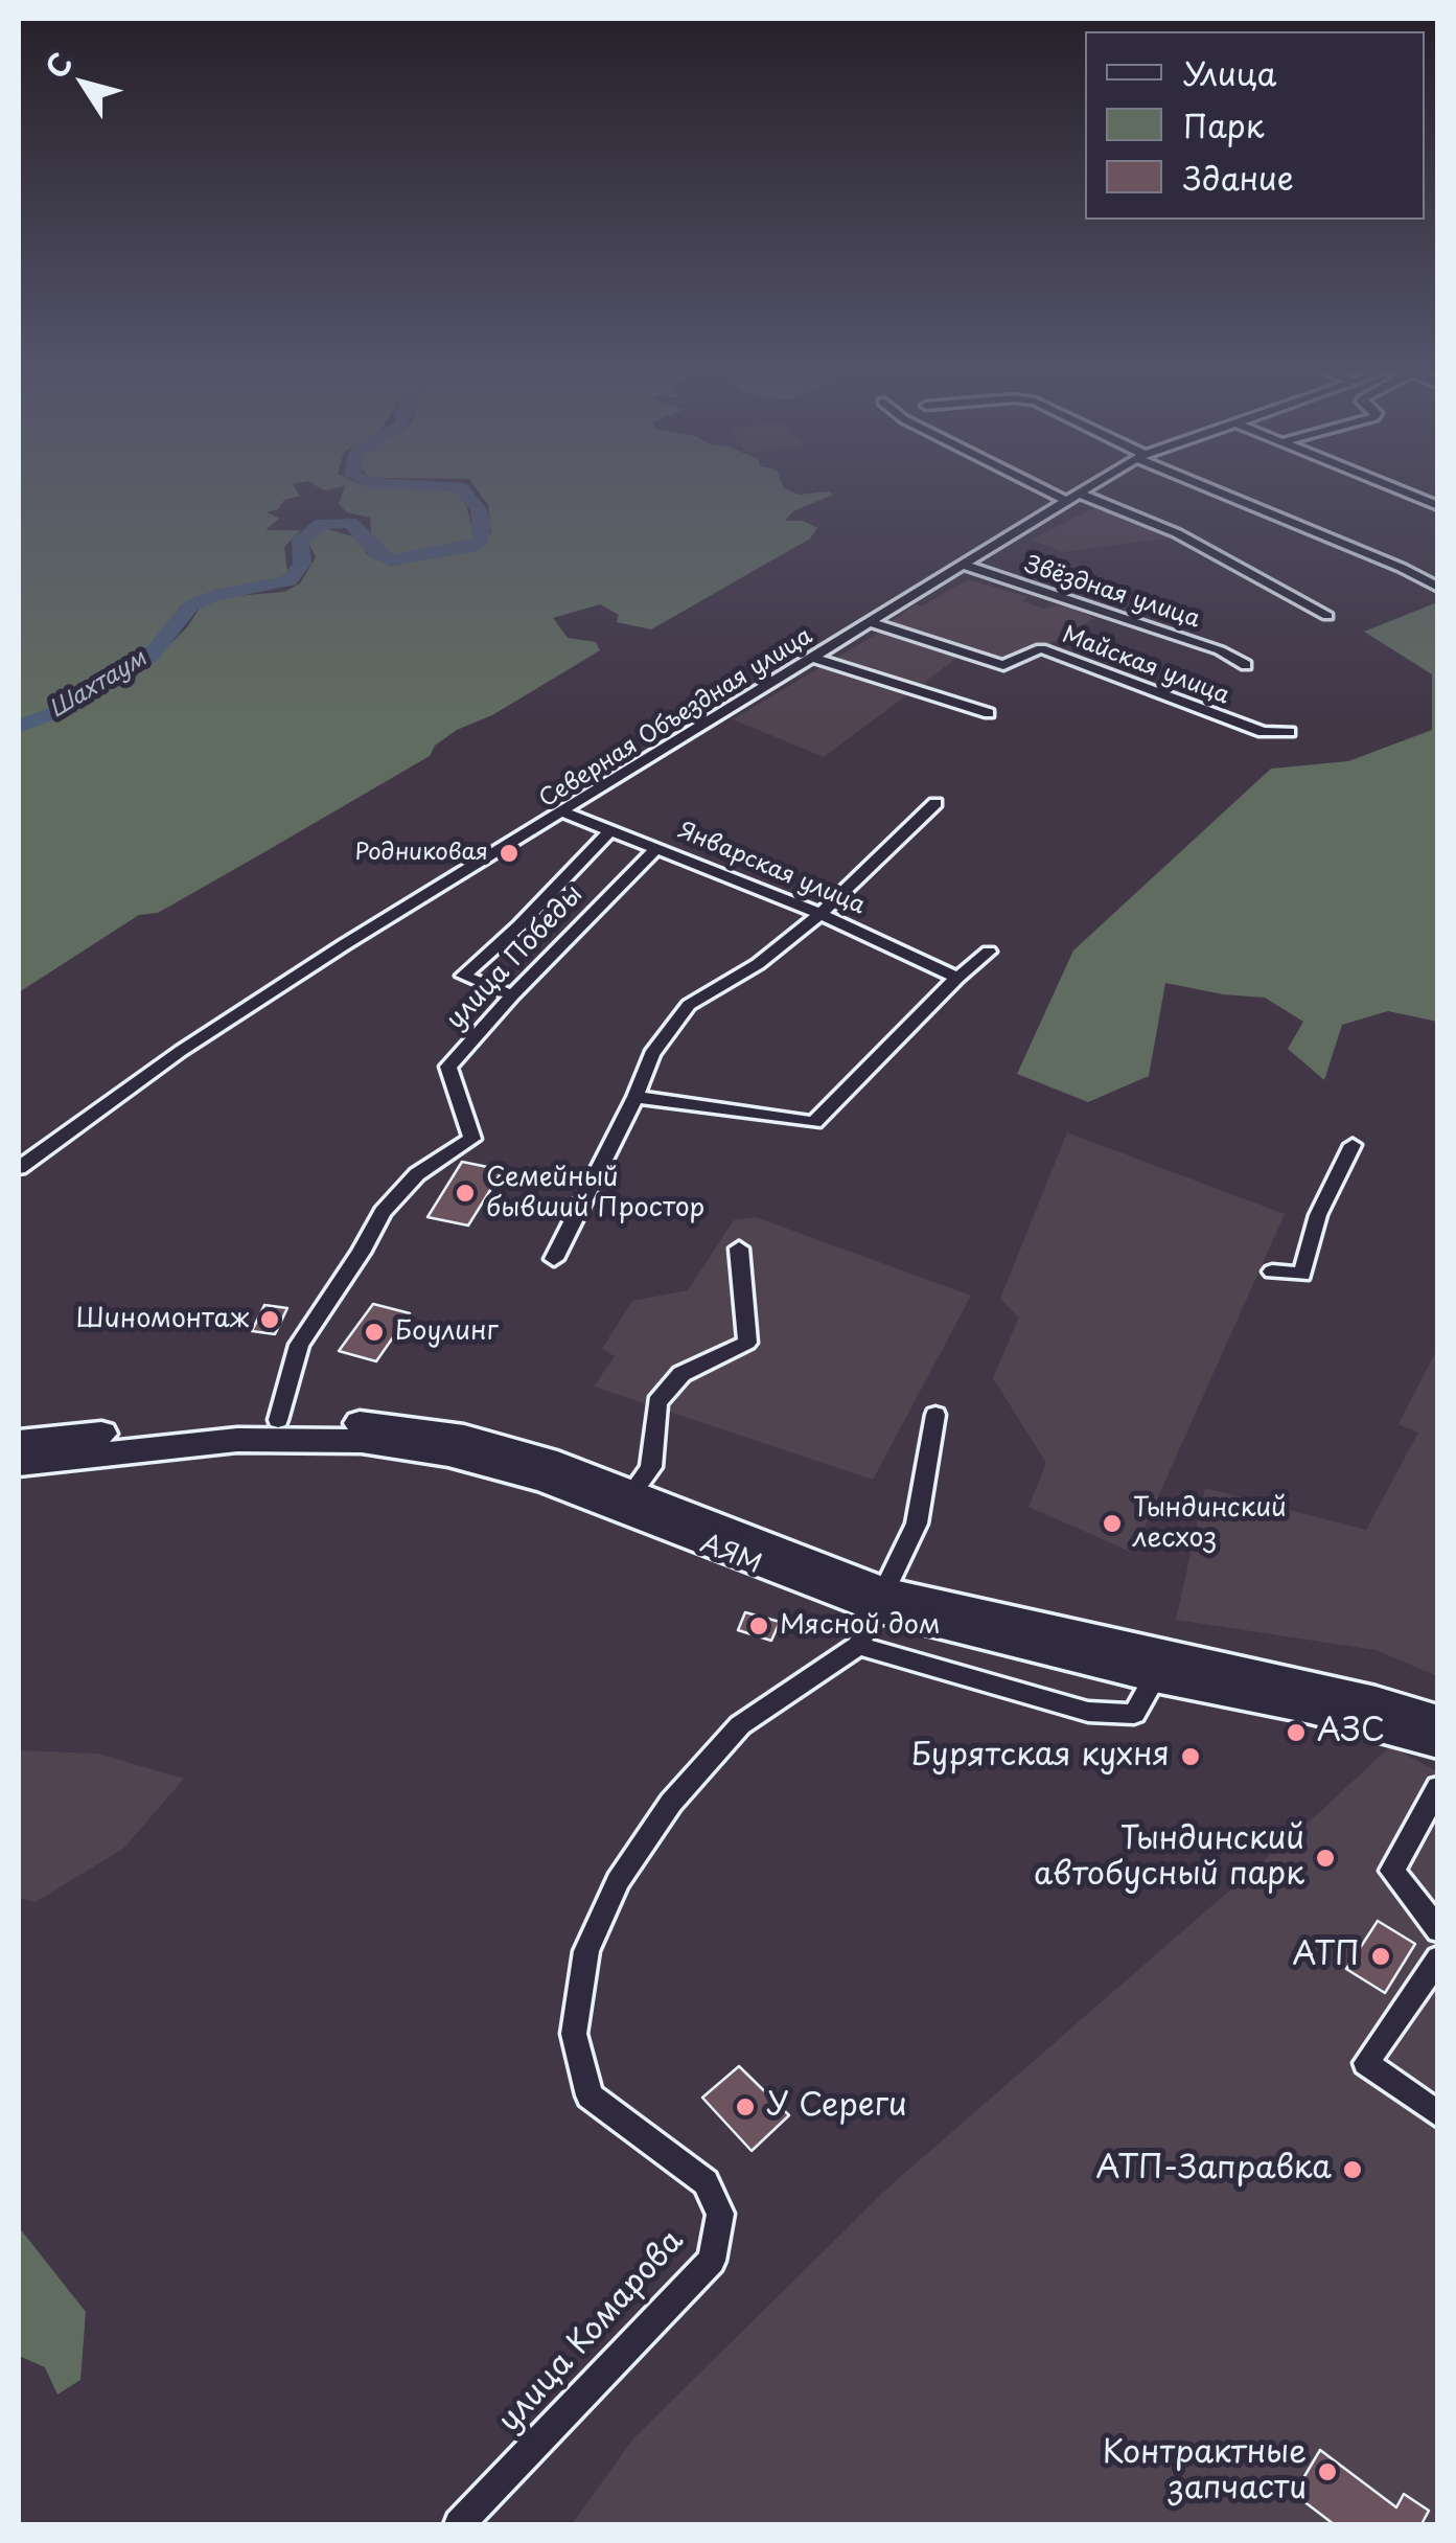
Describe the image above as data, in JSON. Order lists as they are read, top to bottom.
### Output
{
  "streets": {
    "highway": ["АЯМ"],
    "street": [
      "Звёздная улица",
      "Майская улица",
      "Северная Объездная улица",
      "Январская улица",
      "улица Победы",
      "улица Комарова"
    ]
  },
  "crossings": [
    ["Звёздная улица", "Северная Объездная улица"],
    ["Майская улица", "Северная Объездная улица"],
    ["Северная Объездная улица", "Январская улица"],
    ["Январская улица", "улица Победы"],
    ["улица Победы", "АЯМ"]
  ],
  "water": ["Шахтаум"],
  "places": [
    "Родниковая",
    "Семейный бывший Простор",
    "Шиномонтаж",
    "Боулинг",
    "Тындинский лесхоз",
    "Мясной дом",
    "АЗС",
    "Бурятская кухня",
    "Тындинский автобусный парк",
    "АТП",
    "У Сереги",
    "АТП-Заправка",
    "Контрактные запчасти"
  ],
  "legend": ["Улица", "Парк", "Здание"],
  "north": "top left"
}
